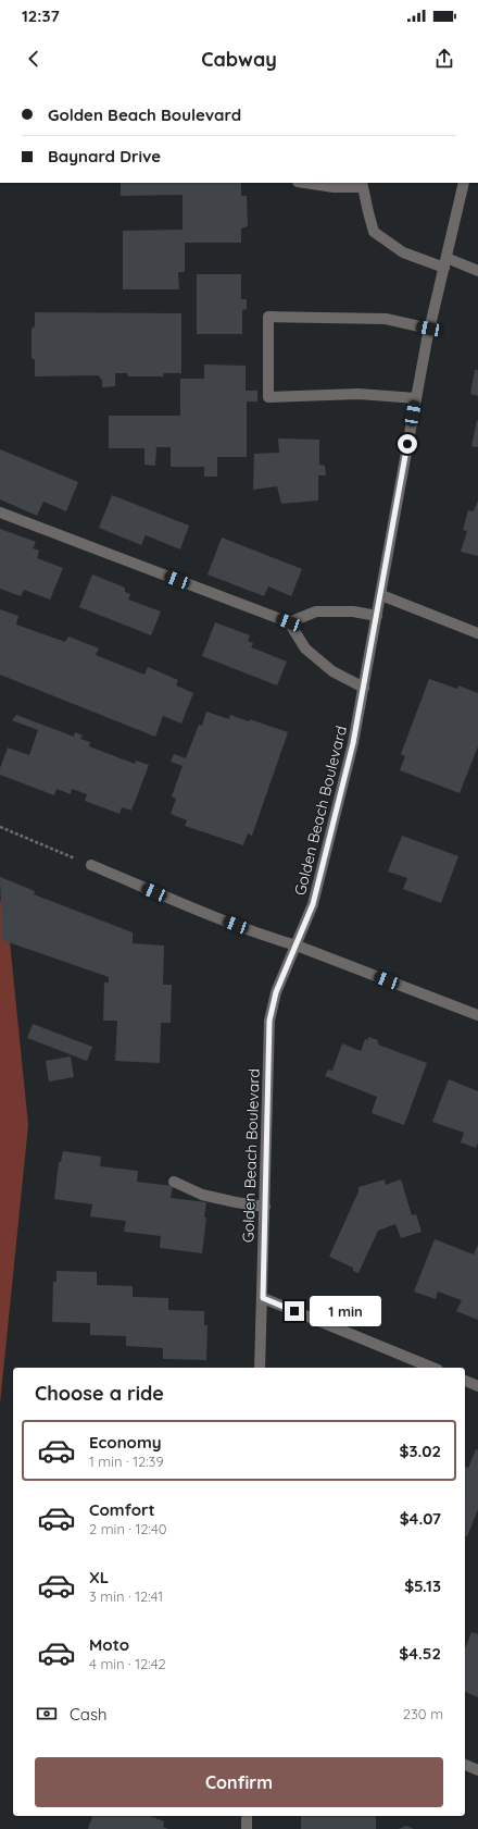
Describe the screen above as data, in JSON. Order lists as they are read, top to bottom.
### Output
{
  "streets": {
    "street": ["Golden Beach Boulevard"]
  },
  "page": {
    "status": "12:37",
    "header": "Cabway",
    "banner": ["Golden Beach Boulevard", "Baynard Drive"],
    "bubble": "1 min",
    "heading": "Choose a ride",
    "list": [
      {
        "name": "Economy",
        "note": "1 min · 12:39",
        "value": "$3.02"
      },
      {
        "name": "Comfort",
        "note": "2 min · 12:40",
        "value": "$4.07"
      },
      {
        "name": "XL",
        "note": "3 min · 12:41",
        "value": "$5.13"
      },
      {
        "name": "Moto",
        "note": "4 min · 12:42",
        "value": "$4.52"
      }
    ],
    "pay": ["Cash", "230 m"],
    "buttons": "Confirm"
  }
}
